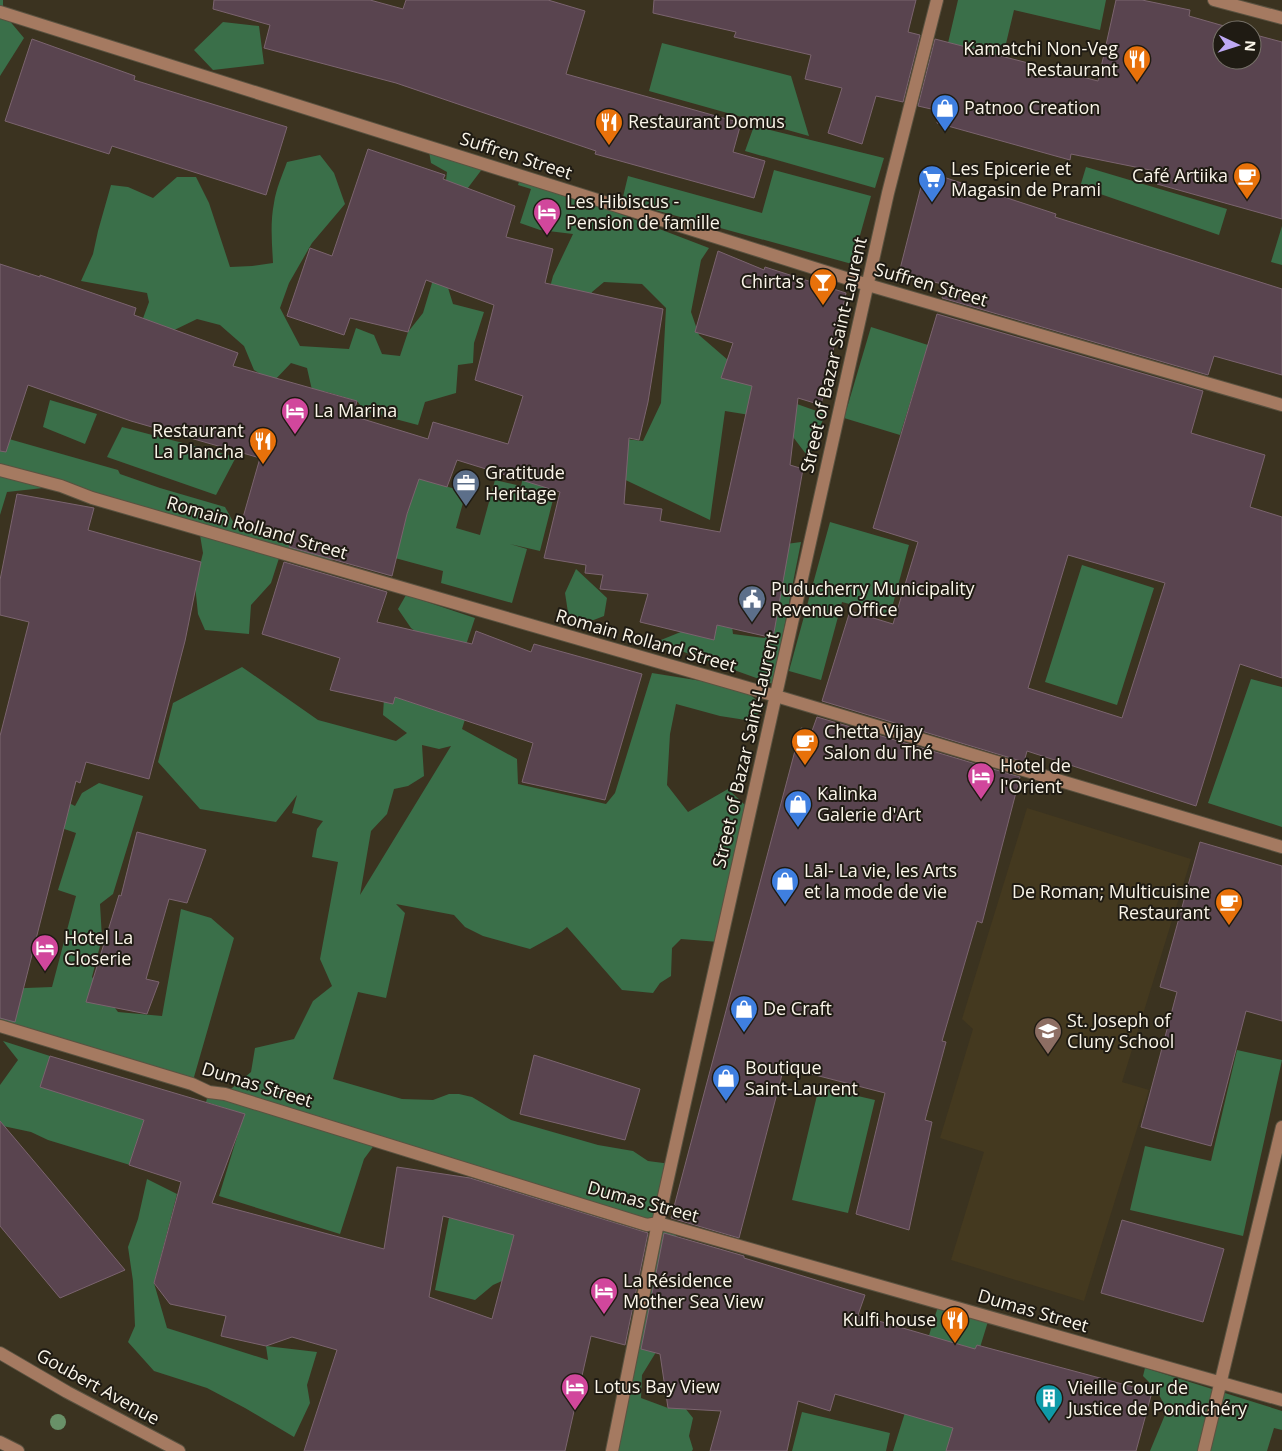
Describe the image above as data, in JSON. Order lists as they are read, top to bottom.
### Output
{
  "streets": {
    "street": [
      "Suffren Street",
      "Street of Bazar Saint-Laurent",
      "Romain Rolland Street",
      "Dumas Street",
      "Goubert Avenue"
    ]
  },
  "crossings": [
    ["Suffren Street", "Street of Bazar Saint-Laurent"],
    ["Street of Bazar Saint-Laurent", "Romain Rolland Street"],
    ["Street of Bazar Saint-Laurent", "Dumas Street"]
  ],
  "places": {
    "restaurant": [
      "Kamatchi Non-Veg Restaurant",
      "Restaurant Domus",
      "Restaurant La Plancha",
      "Kulfi house"
    ],
    "shop": [
      "Patnoo Creation",
      "Kalinka Galerie d'Art",
      "Lāl- La vie, les Arts et la mode de vie",
      "De Craft",
      "Boutique Saint-Laurent"
    ],
    "cafe": ["Café Artiika", "Chetta Vijay Salon du Thé", "De Roman; Multicuisine Restaurant"],
    "supermarket": ["Les Epicerie et Magasin de Prami"],
    "hotel": [
      "Les Hibiscus - Pension de famille",
      "La Marina",
      "Hotel de l'Orient",
      "Hotel La Closerie",
      "La Résidence Mother Sea View",
      "Lotus Bay View"
    ],
    "bar": ["Chirta's"],
    "office": ["Gratitude Heritage"],
    "public building": ["Puducherry Municipality Revenue Office"],
    "school or university": ["St. Joseph of Cluny School"],
    "building": ["Vieille Cour de Justice de Pondichéry"]
  },
  "north": "right"
}
